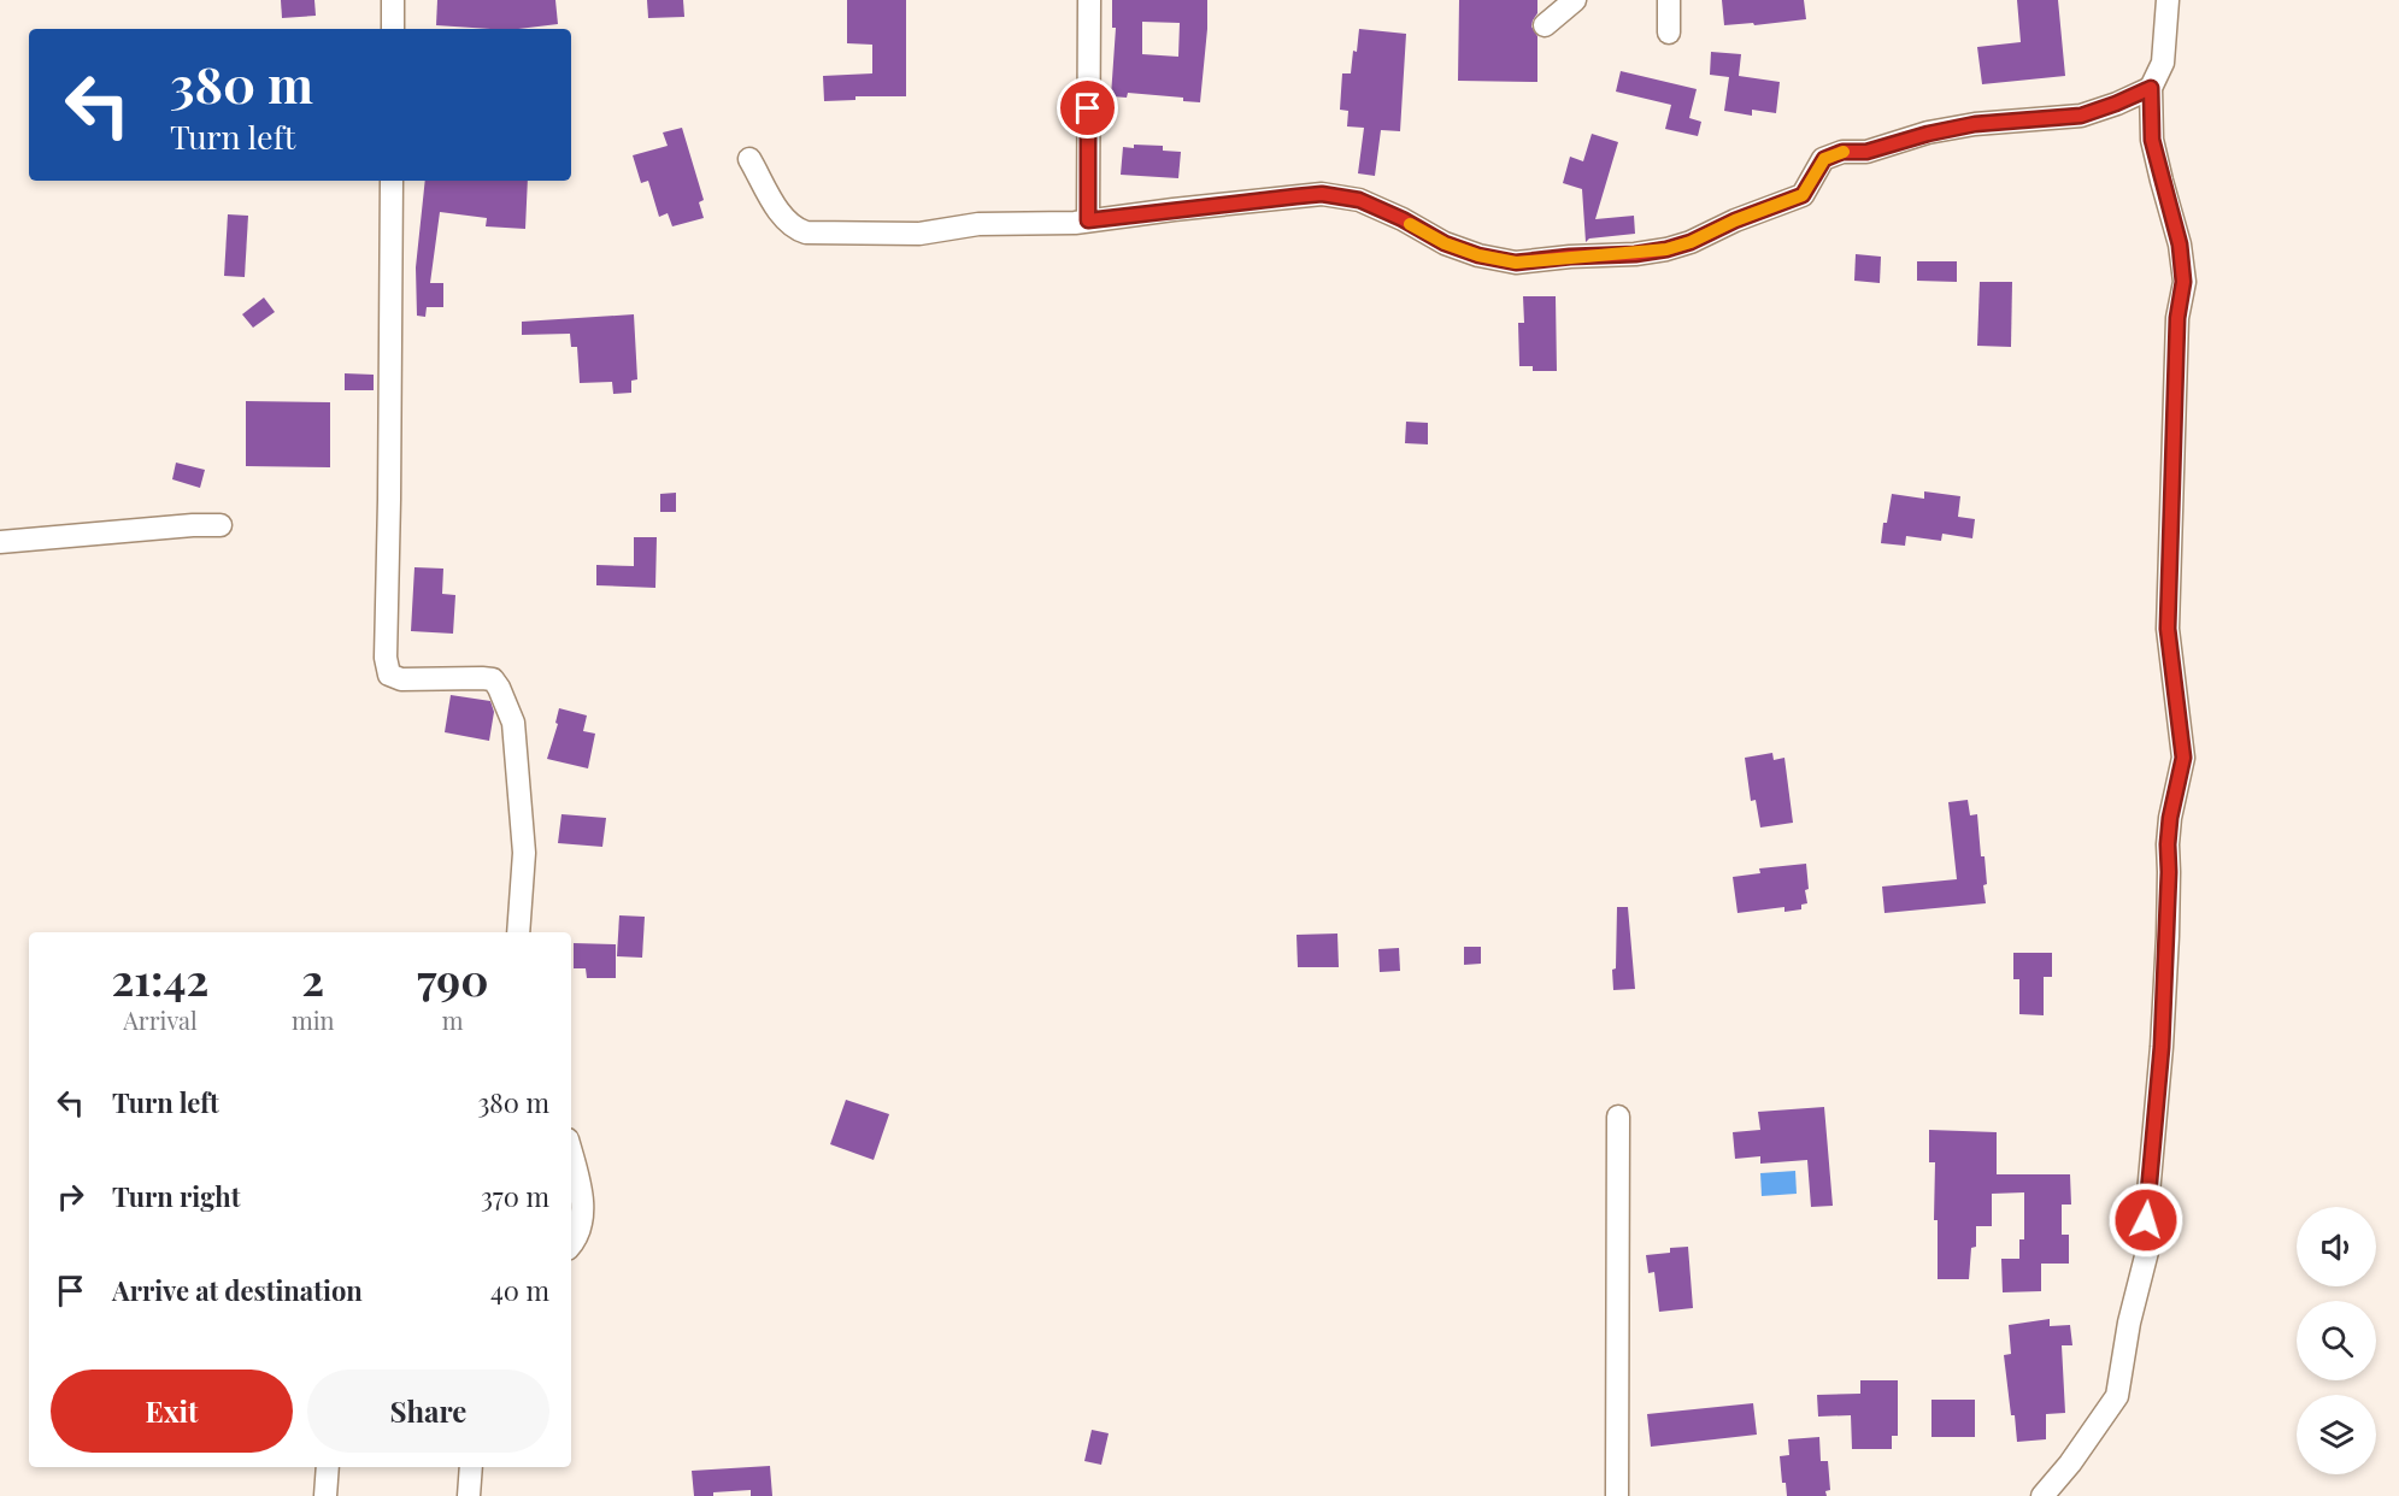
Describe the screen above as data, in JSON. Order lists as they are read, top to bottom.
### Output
{
  "page": {
    "turn": ["380 m", "Turn left"],
    "eta": [
      "21:42",
      "Arrival",
      "2",
      "min",
      "790",
      "m"
    ],
    "list": [
      {
        "name": "Turn left",
        "value": "380 m"
      },
      {
        "name": "Turn right",
        "value": "370 m"
      },
      {
        "name": "Arrive at destination",
        "value": "40 m"
      }
    ],
    "buttons": ["Exit", "Share"]
  }
}
